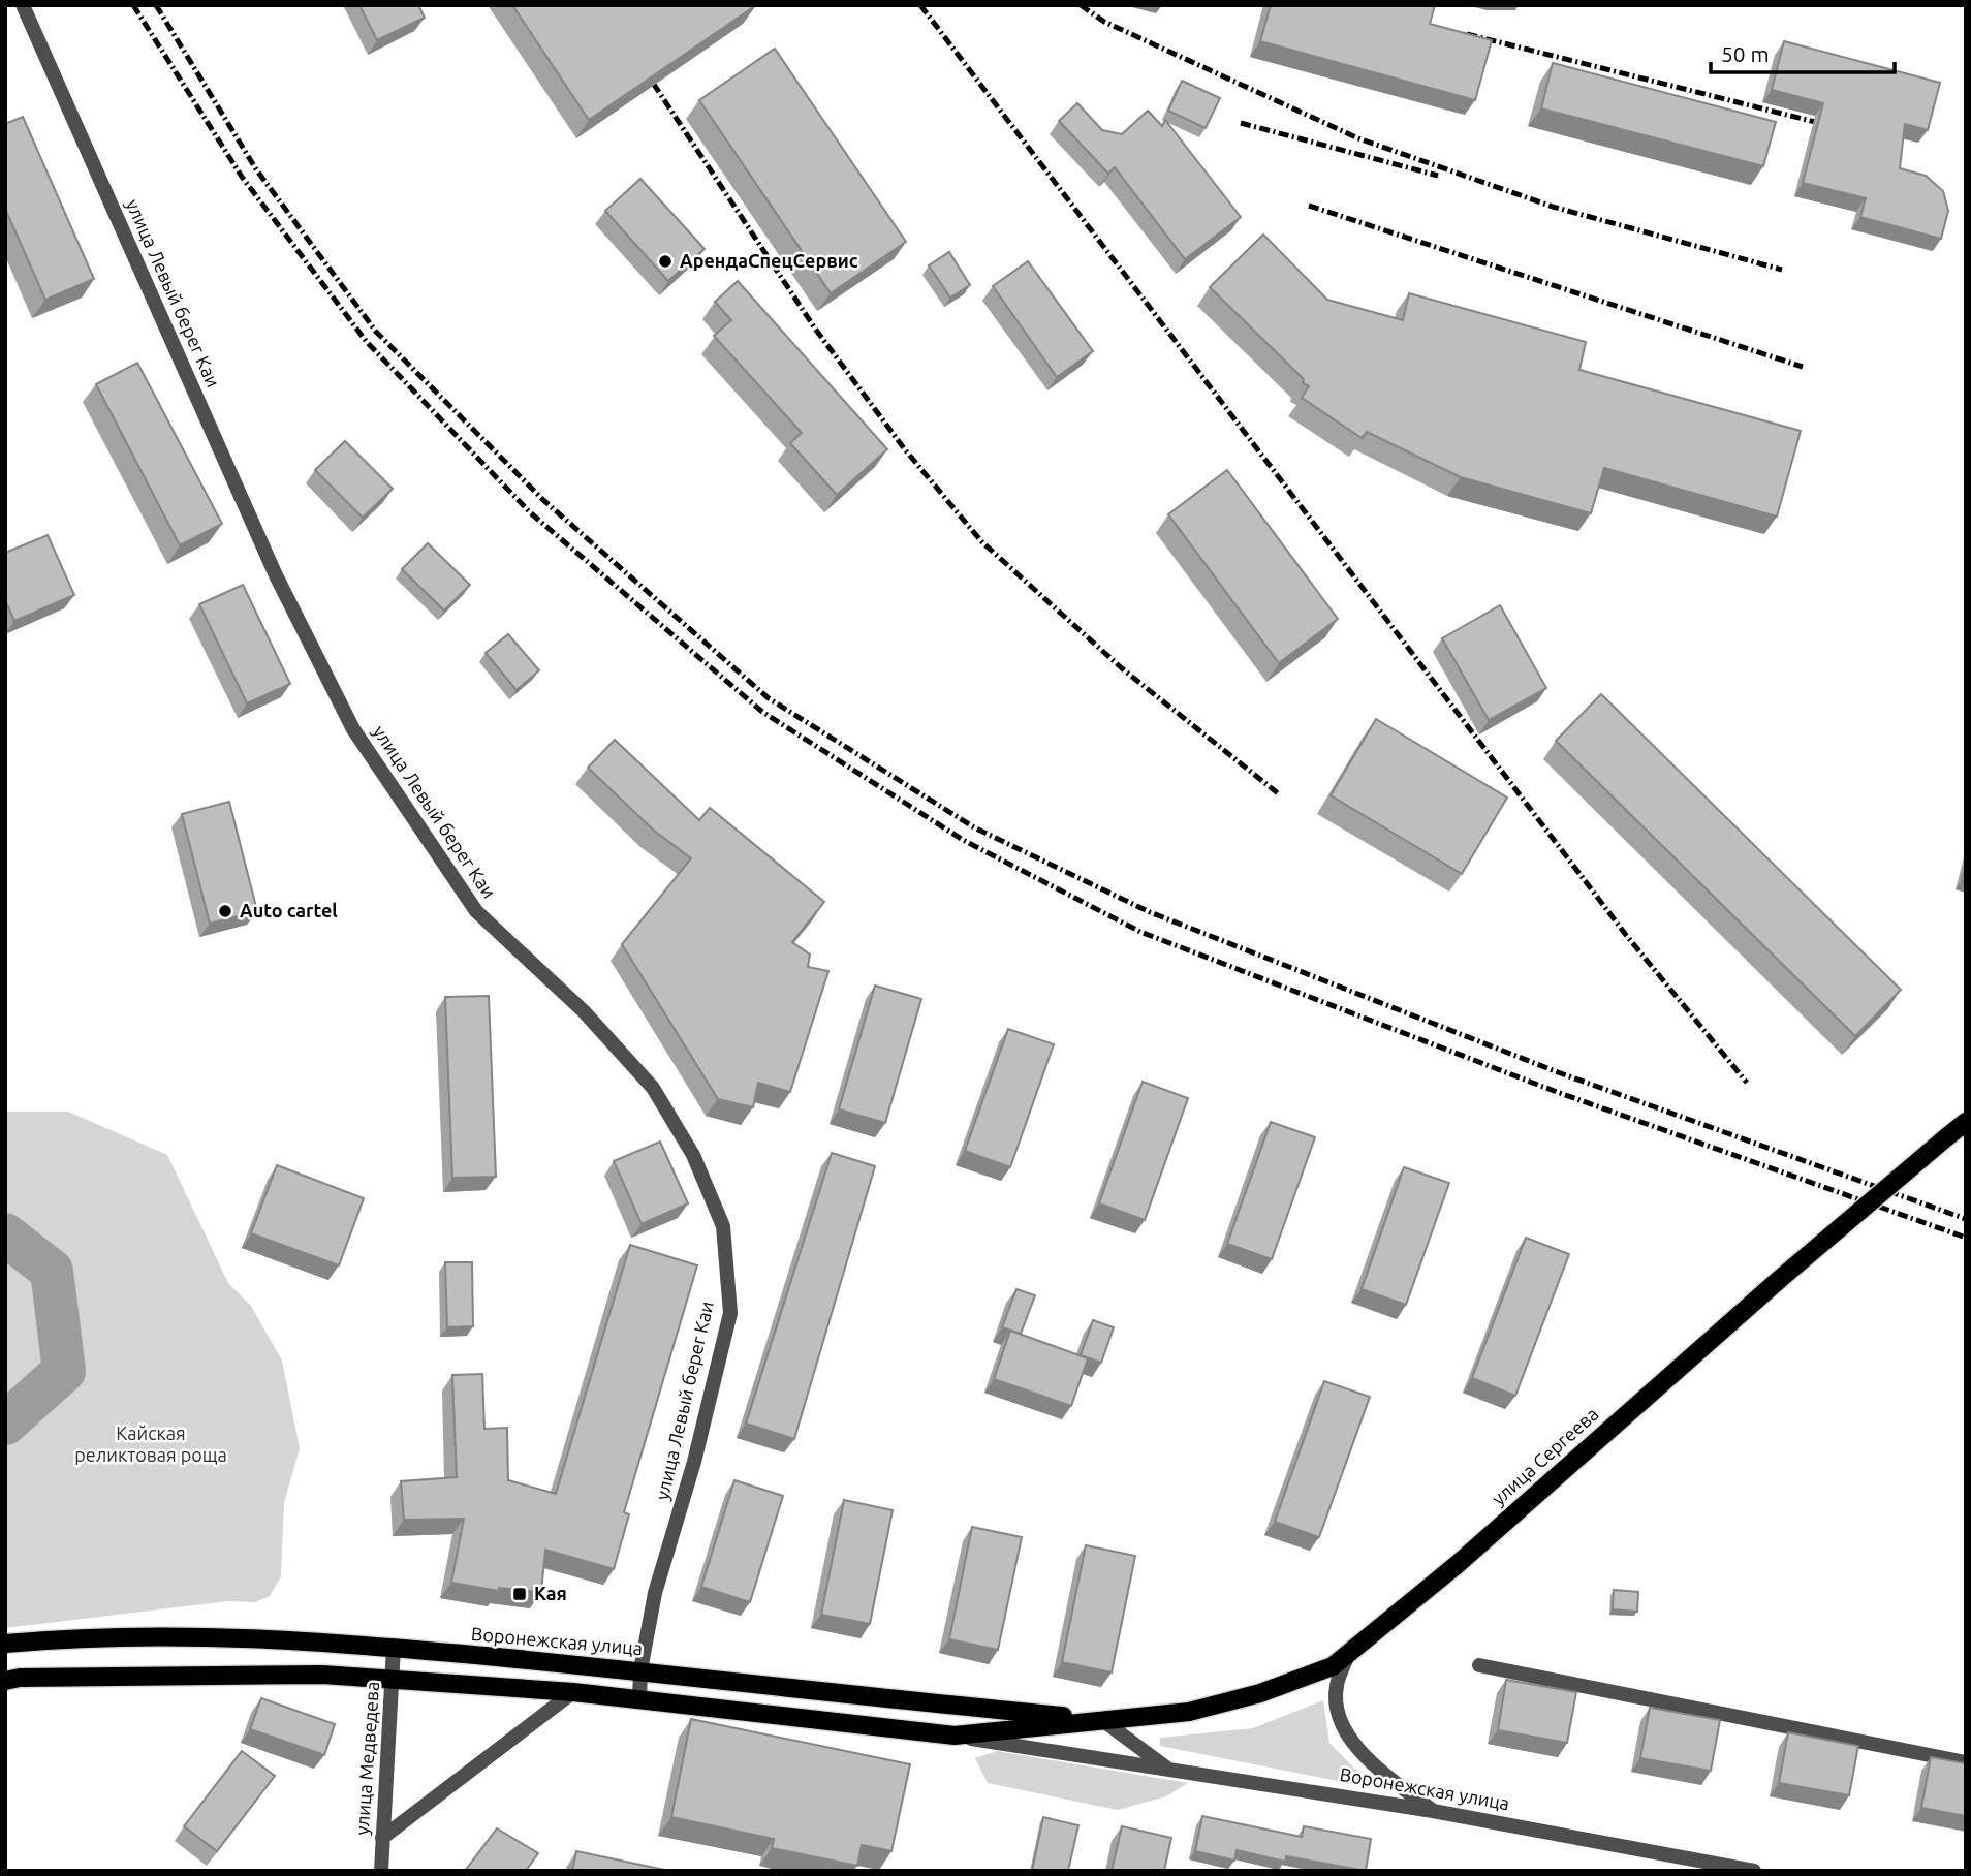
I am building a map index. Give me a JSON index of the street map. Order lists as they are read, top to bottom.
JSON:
{
  "streets": {
    "main road": ["улица Сергеева", "Воронежская улица"],
    "street": ["улица Левый берег Каи", "улица Медведева"]
  },
  "crossings": [
    ["улица Левый берег Каи", "Воронежская улица"],
    ["улица Сергеева", "Воронежская улица"],
    ["Воронежская улица", "улица Медведева"]
  ],
  "parks": ["Кайская реликтовая роща"],
  "places": {
    "other": ["АрендаСпецСервис", "Auto cartel"],
    "transit": ["Кая"]
  },
  "scale_bar": "50 m"
}
